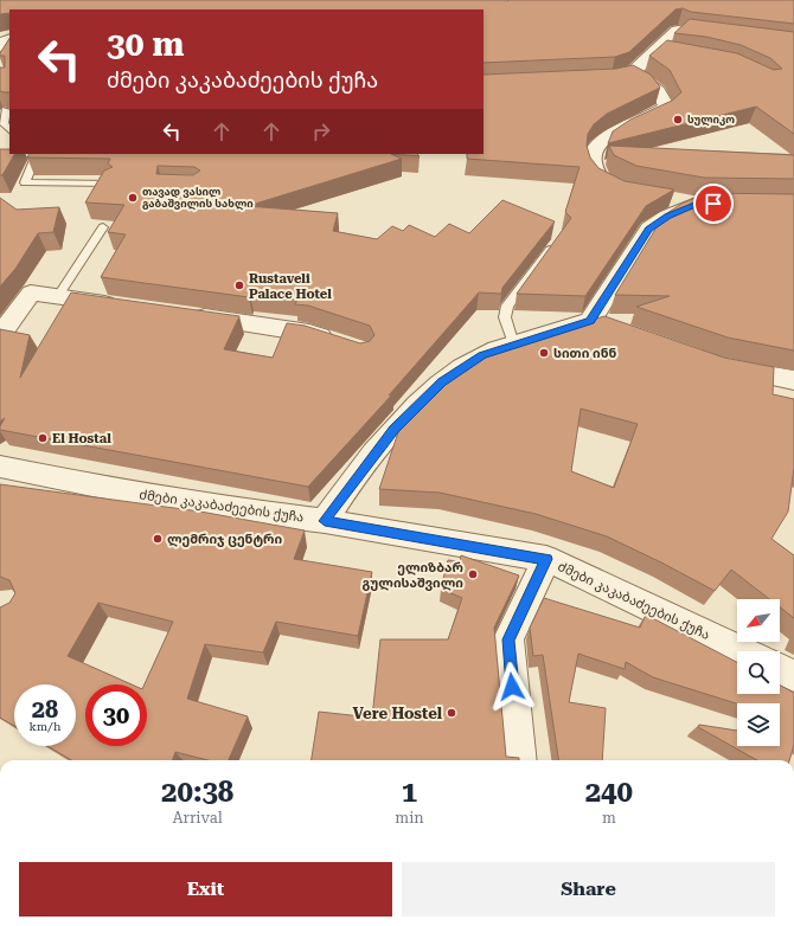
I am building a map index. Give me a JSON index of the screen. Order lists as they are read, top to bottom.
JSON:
{
  "streets": {
    "street": ["ძმები კაკაბაძეების ქუჩა"]
  },
  "places": [
    "სულიკო",
    "თავად ვასილ გაბაშვილის სახლი",
    "Rustaveli Palace Hotel",
    "სითი ინნ",
    "El Hostal",
    "ლემრიჯ ცენტრი",
    "ელიზბარ გულისაშვილი",
    "Vere Hostel"
  ],
  "north": "bottom left",
  "page": {
    "turn": ["30 m", "ძმები კაკაბაძეების ქუჩა"],
    "speed": "28 km/h",
    "limit": "30",
    "eta": [
      "20:38",
      "Arrival",
      "1",
      "min",
      "240",
      "m"
    ],
    "buttons": ["Exit", "Share"]
  }
}
